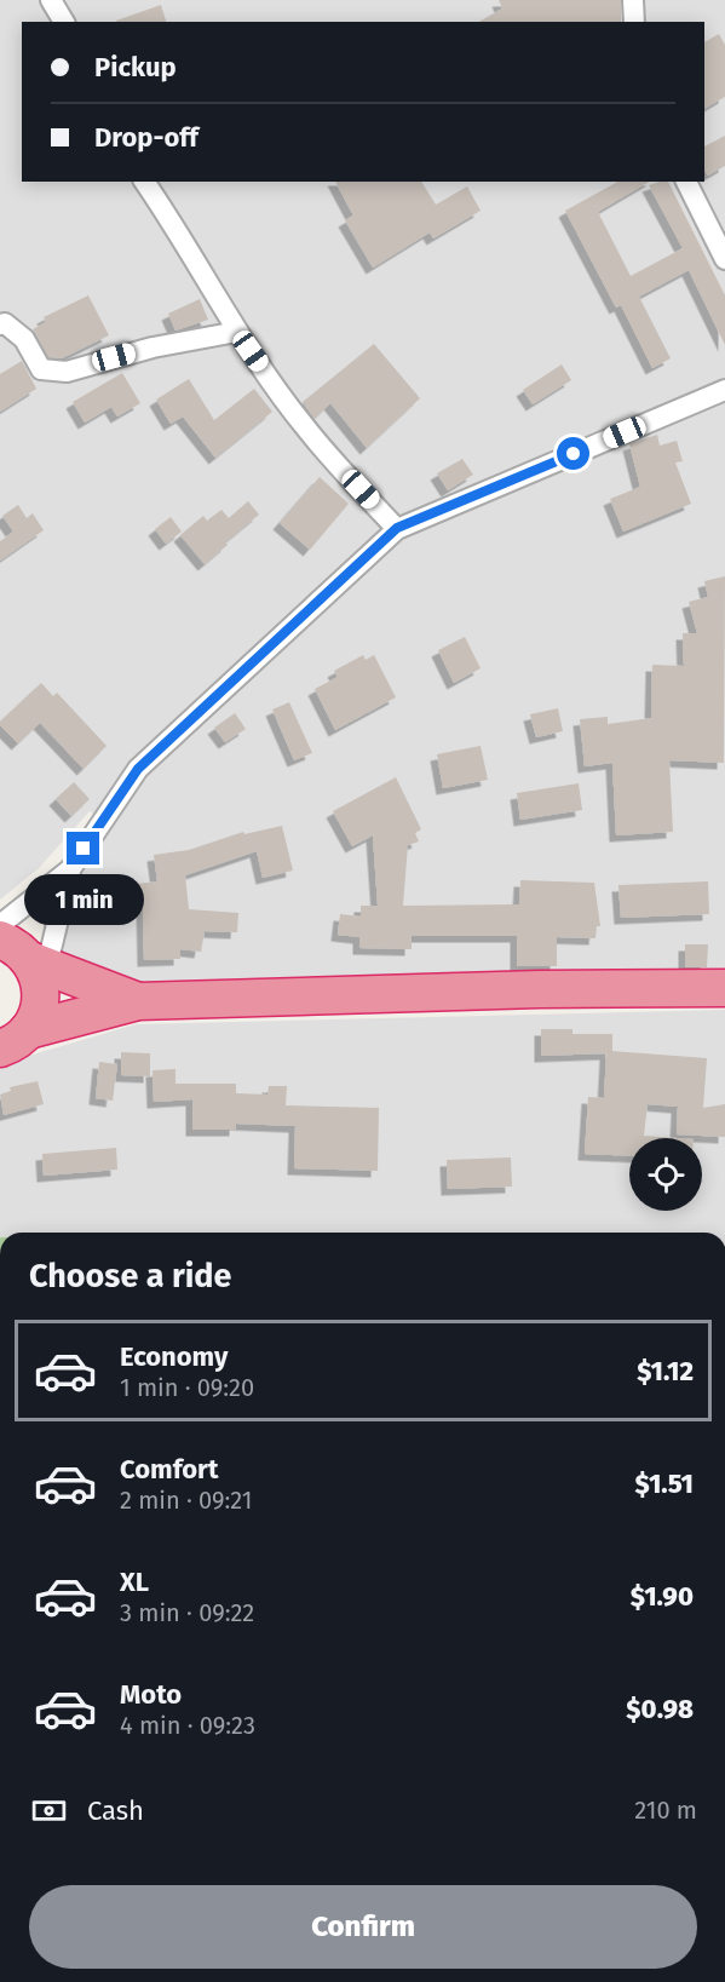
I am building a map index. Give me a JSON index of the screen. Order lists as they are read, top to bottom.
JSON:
{
  "page": {
    "banner": ["Pickup", "Drop-off"],
    "bubble": "1 min",
    "heading": "Choose a ride",
    "list": [
      {
        "name": "Economy",
        "note": "1 min · 09:20",
        "value": "$1.12"
      },
      {
        "name": "Comfort",
        "note": "2 min · 09:21",
        "value": "$1.51"
      },
      {
        "name": "XL",
        "note": "3 min · 09:22",
        "value": "$1.90"
      },
      {
        "name": "Moto",
        "note": "4 min · 09:23",
        "value": "$0.98"
      }
    ],
    "pay": ["Cash", "210 m"],
    "buttons": "Confirm"
  }
}
